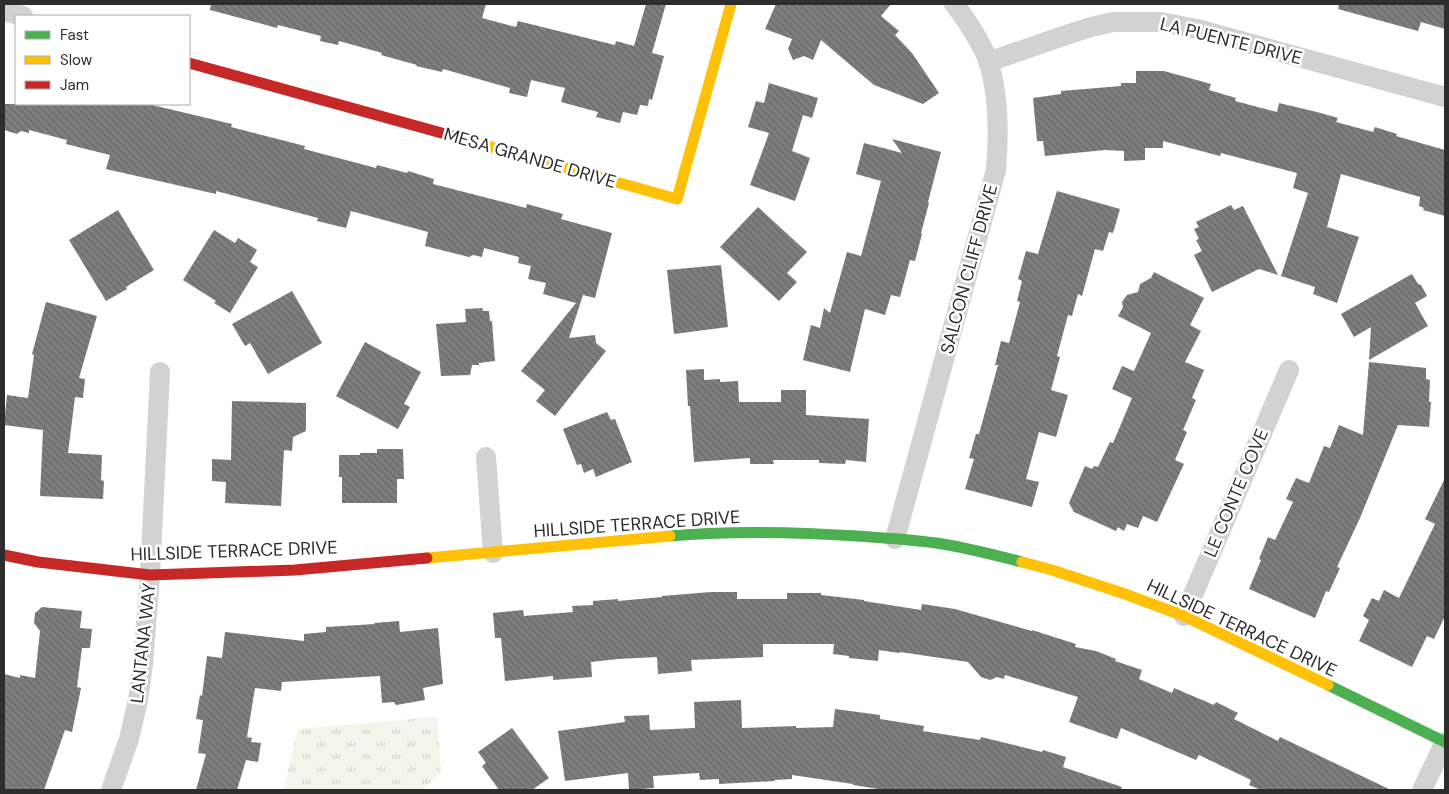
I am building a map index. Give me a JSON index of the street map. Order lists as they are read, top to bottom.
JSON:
{
  "streets": {
    "street": [
      "LA PUENTE DRIVE",
      "MESA GRANDE DRIVE",
      "SALCON CLIFF DRIVE",
      "LE CONTE COVE",
      "HILLSIDE TERRACE DRIVE",
      "LANTANA WAY"
    ]
  },
  "crossings": [
    ["LA PUENTE DRIVE", "SALCON CLIFF DRIVE"],
    ["SALCON CLIFF DRIVE", "HILLSIDE TERRACE DRIVE"],
    ["LE CONTE COVE", "HILLSIDE TERRACE DRIVE"],
    ["HILLSIDE TERRACE DRIVE", "LANTANA WAY"]
  ],
  "legend": ["Fast", "Slow", "Jam"]
}
